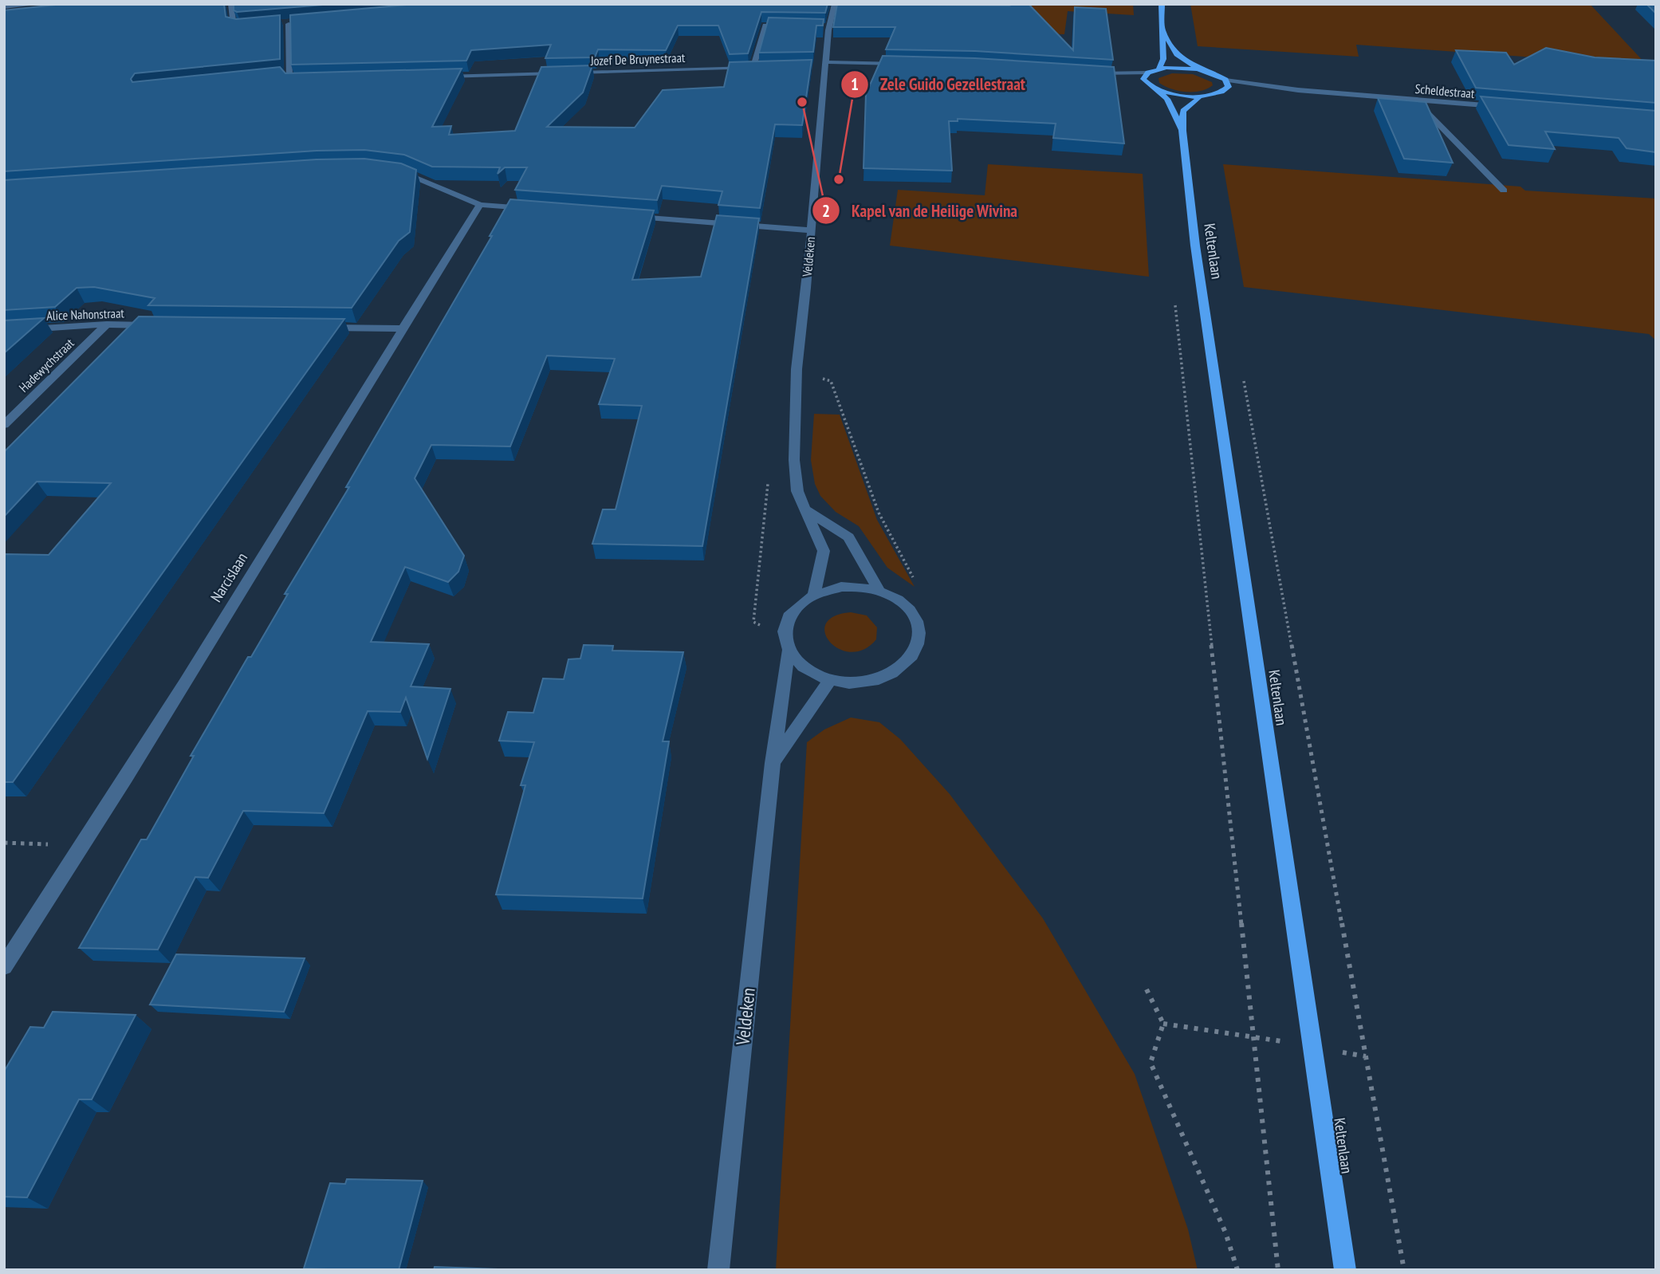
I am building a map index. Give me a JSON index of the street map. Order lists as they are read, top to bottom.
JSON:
{
  "streets": {
    "main road": ["Keltenlaan"],
    "street": [
      "Jozef De Bruynestraat",
      "Scheldestraat",
      "Veldeken",
      "Alice Nahonstraat",
      "Hadewychstraat",
      "Narcislaan"
    ]
  },
  "crossings": [
    ["Scheldestraat", "Keltenlaan"],
    ["Alice Nahonstraat", "Hadewychstraat"]
  ],
  "places": ["Kapel van de Heilige Wivina", "Zele Guido Gezellestraat"]
}
